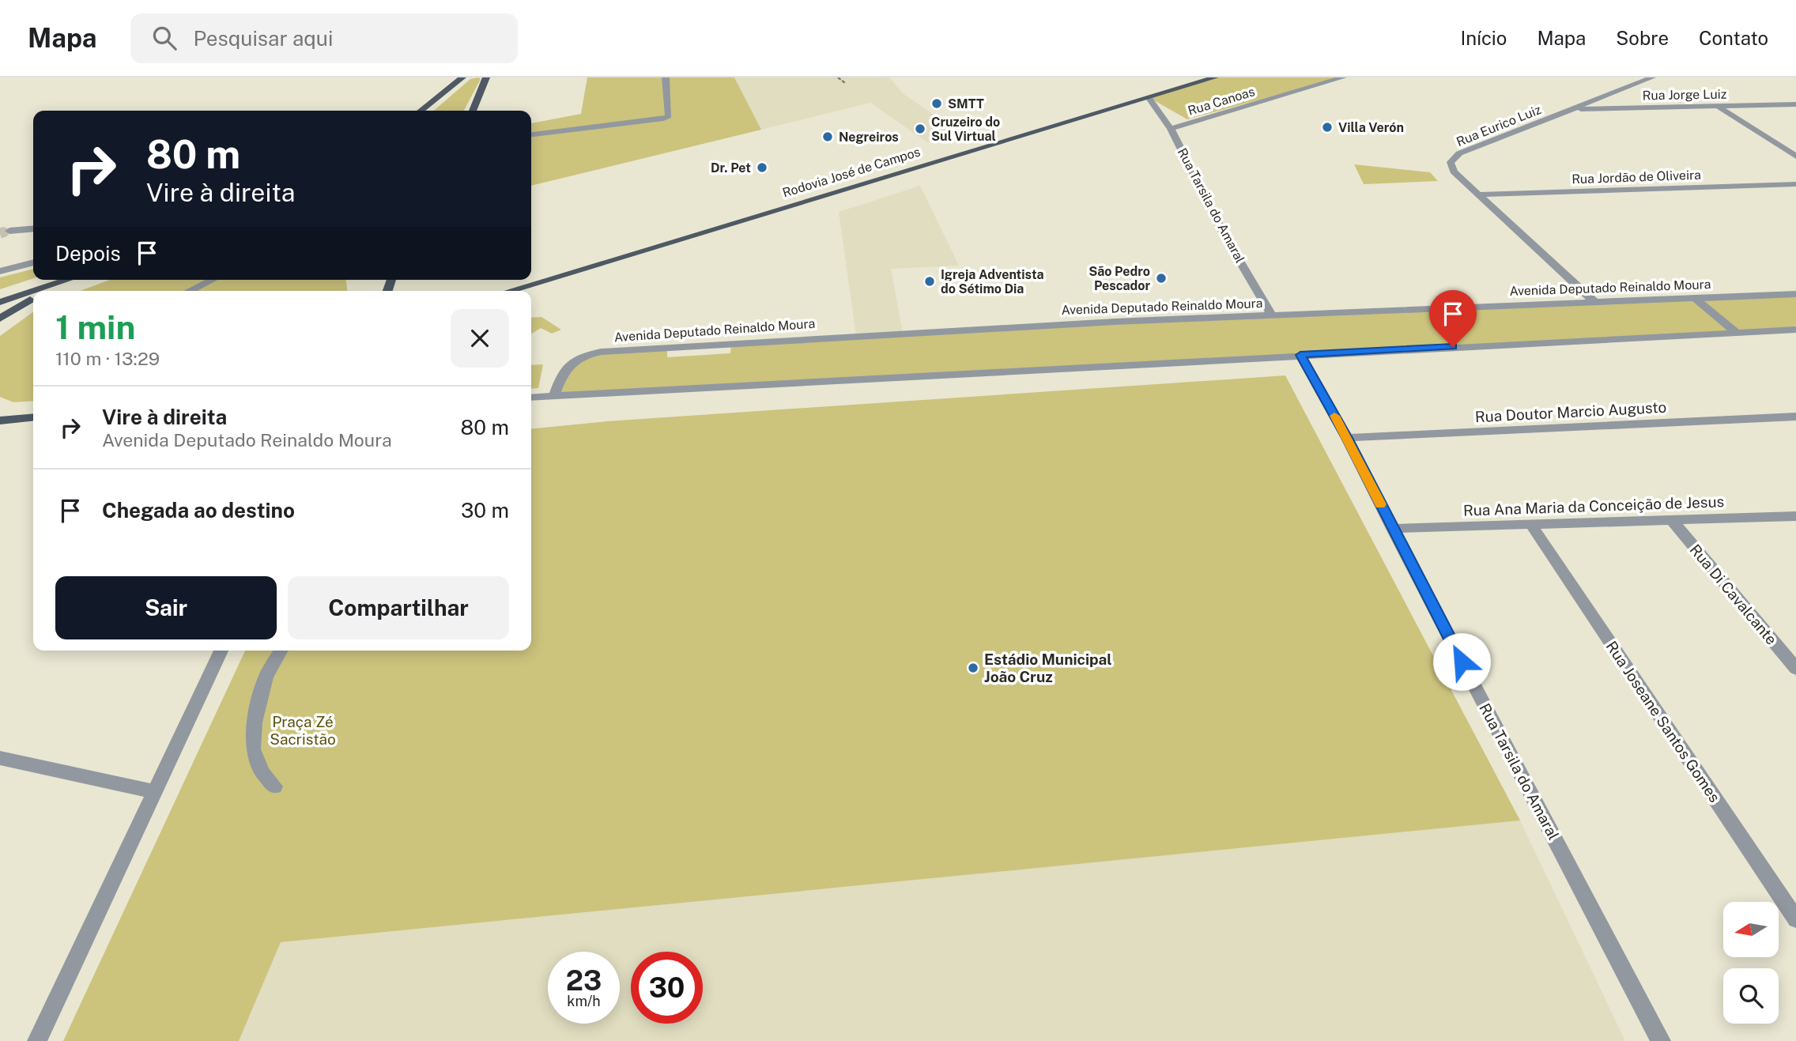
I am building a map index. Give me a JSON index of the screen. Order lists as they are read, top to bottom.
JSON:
{
  "streets": {
    "main road": ["Rodovia José de Campos"],
    "street": [
      "Rua Jorge Luiz",
      "Rua Canoas",
      "Rua Eurico Luiz",
      "Rua Jordão de Oliveira",
      "Rua Tarsila do Amaral",
      "Avenida Deputado Reinaldo Moura",
      "Rua Doutor Marcio Augusto",
      "Rua Ana Maria da Conceição de Jesus",
      "Rua Di Cavalcante",
      "Rua Joseane Santos Gomes"
    ]
  },
  "crossings": [
    ["Rua Jorge Luiz", "Rua Eurico Luiz"],
    ["Rua Canoas", "Rua Tarsila do Amaral"],
    ["Rua Eurico Luiz", "Rua Jordão de Oliveira"],
    ["Rua Eurico Luiz", "Avenida Deputado Reinaldo Moura"],
    ["Rodovia José de Campos", "Rua Tarsila do Amaral"],
    ["Rua Tarsila do Amaral", "Avenida Deputado Reinaldo Moura"],
    ["Rua Tarsila do Amaral", "Rua Doutor Marcio Augusto"],
    ["Rua Tarsila do Amaral", "Rua Ana Maria da Conceição de Jesus"],
    ["Rua Ana Maria da Conceição de Jesus", "Rua Di Cavalcante"],
    ["Rua Ana Maria da Conceição de Jesus", "Rua Joseane Santos Gomes"]
  ],
  "parks": ["Praça Zé Sacristão"],
  "places": [
    "SMTT",
    "Villa Verón",
    "Cruzeiro do Sul Virtual",
    "Negreiros",
    "Dr. Pet",
    "São Pedro Pescador",
    "Igreja Adventista do Sétimo Dia",
    "Estádio Municipal João Cruz"
  ],
  "north": "left",
  "page": {
    "header": "Mapa",
    "search": "Pesquisar aqui",
    "nav": [
      "Início",
      "Mapa",
      "Sobre",
      "Contato"
    ],
    "turn": ["80 m", "Vire à direita"],
    "then": "Depois",
    "heading": ["1 min", "110 m · 13:29"],
    "list": [
      {
        "name": "Vire à direita",
        "note": "Avenida Deputado Reinaldo Moura",
        "value": "80 m"
      },
      {
        "name": "Chegada ao destino",
        "value": "30 m"
      }
    ],
    "buttons": ["Sair", "Compartilhar"],
    "speed": "23 km/h",
    "limit": "30"
  }
}
